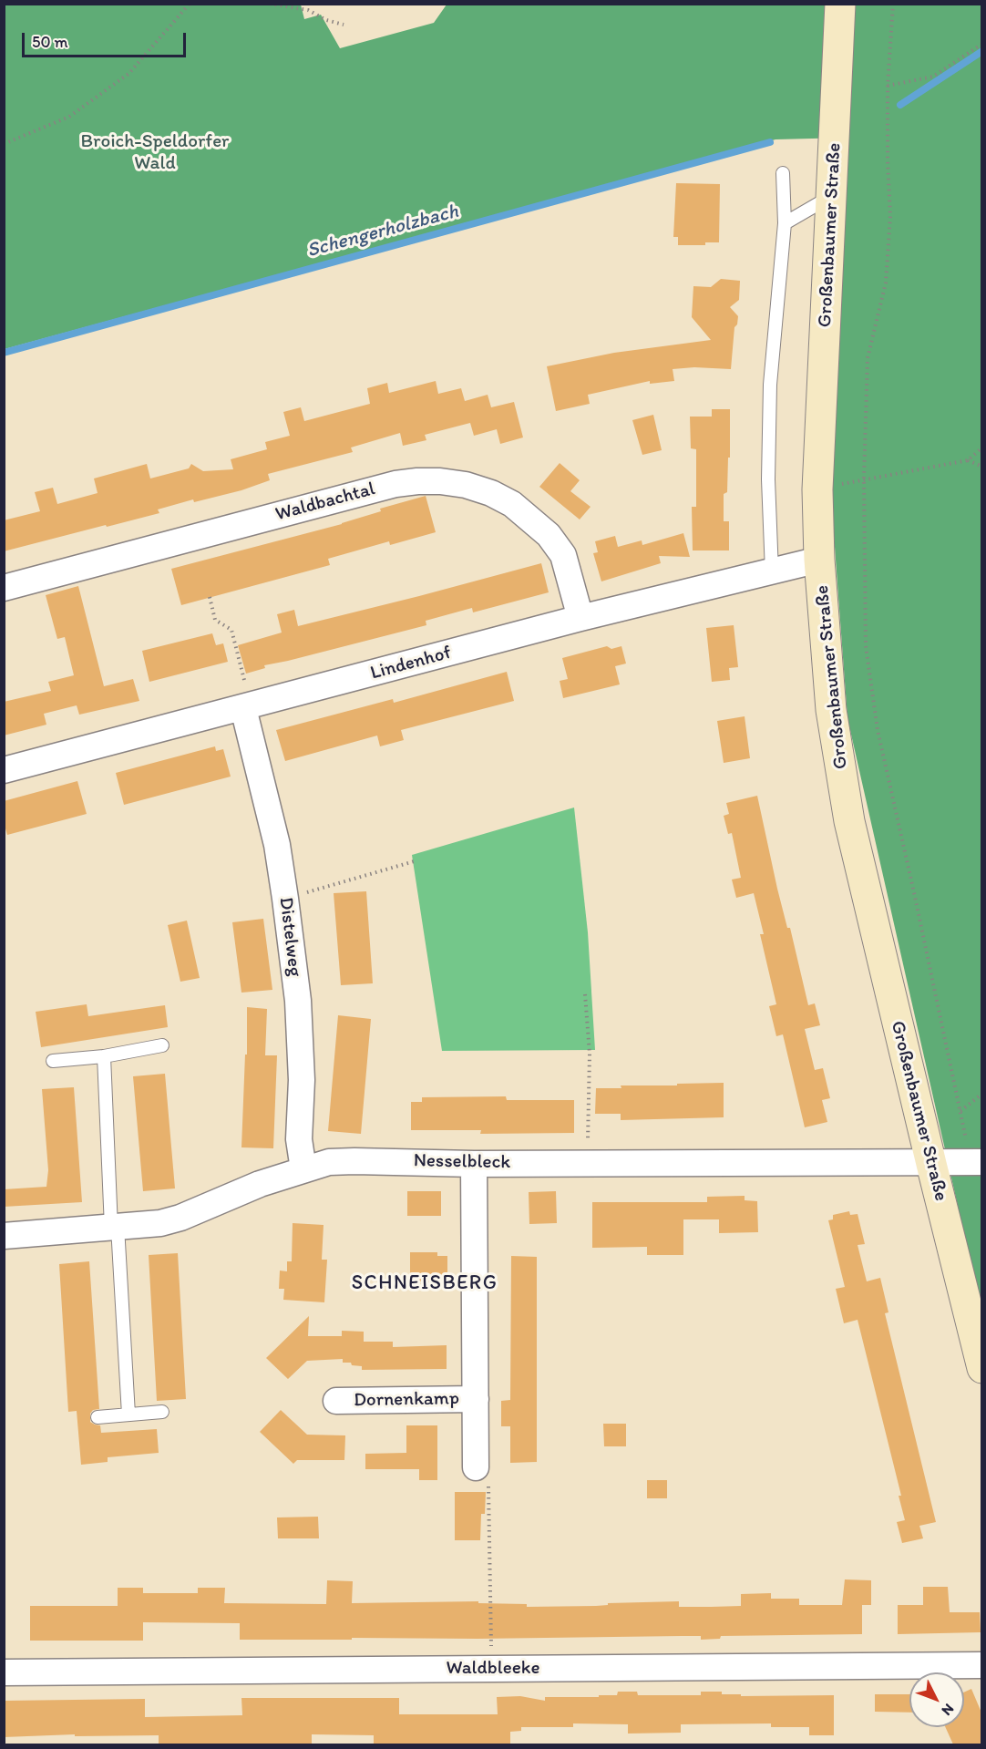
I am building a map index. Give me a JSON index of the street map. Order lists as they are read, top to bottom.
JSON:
{
  "streets": {
    "street": [
      "Großenbaumer Straße",
      "Waldbachtal",
      "Lindenhof",
      "Distelweg",
      "Nesselbleck",
      "Dornenkamp",
      "Waldbleeke"
    ]
  },
  "crossings": [
    ["Großenbaumer Straße", "Lindenhof"],
    ["Großenbaumer Straße", "Nesselbleck"],
    ["Waldbachtal", "Lindenhof"],
    ["Lindenhof", "Distelweg"],
    ["Distelweg", "Nesselbleck"],
    ["Nesselbleck", "Dornenkamp"]
  ],
  "districts": ["SCHNEISBERG"],
  "water": ["Schengerholzbach"],
  "parks": ["Broich-Speldorfer Wald"],
  "scale_bar": "50 m",
  "north": "bottom right"
}
